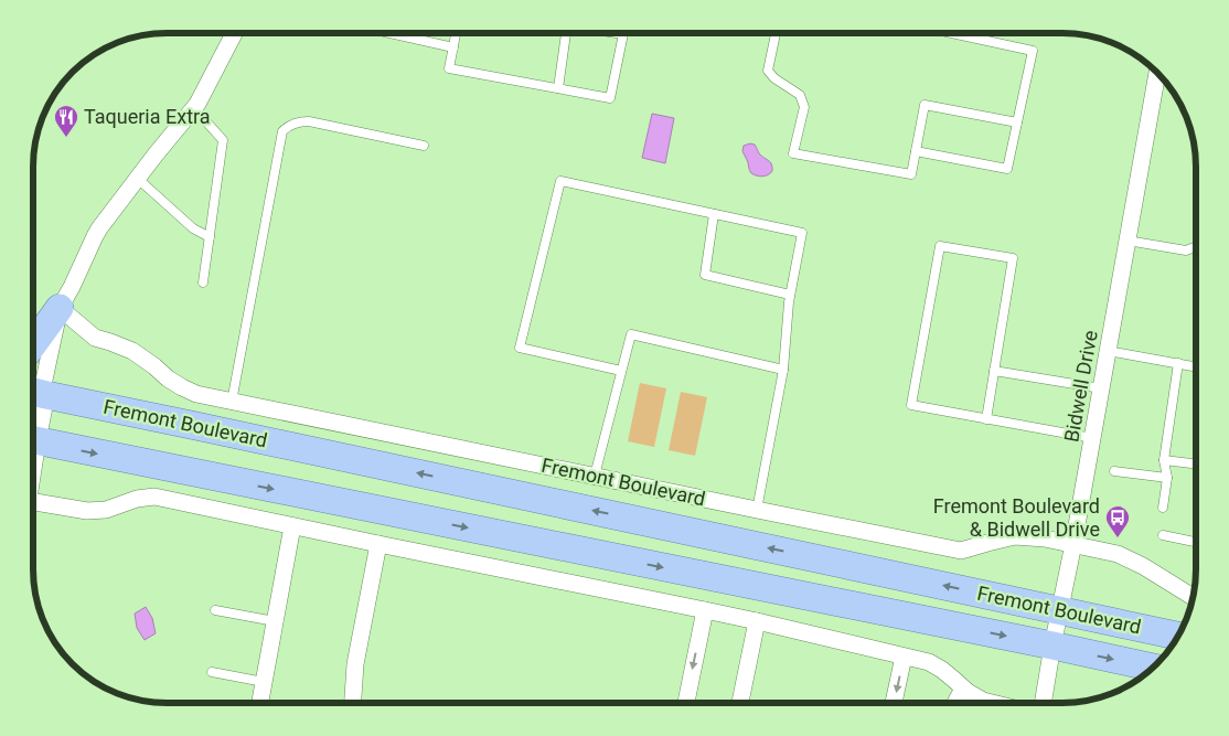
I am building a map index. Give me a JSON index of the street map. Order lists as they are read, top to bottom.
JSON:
{
  "streets": {
    "main road": ["Fremont Boulevard"],
    "street": ["Bidwell Drive"]
  },
  "crossings": [
    ["Bidwell Drive", "Fremont Boulevard"]
  ],
  "places": {
    "restaurant": ["Taqueria Extra"],
    "bus stop": ["Fremont Boulevard & Bidwell Drive"]
  }
}
